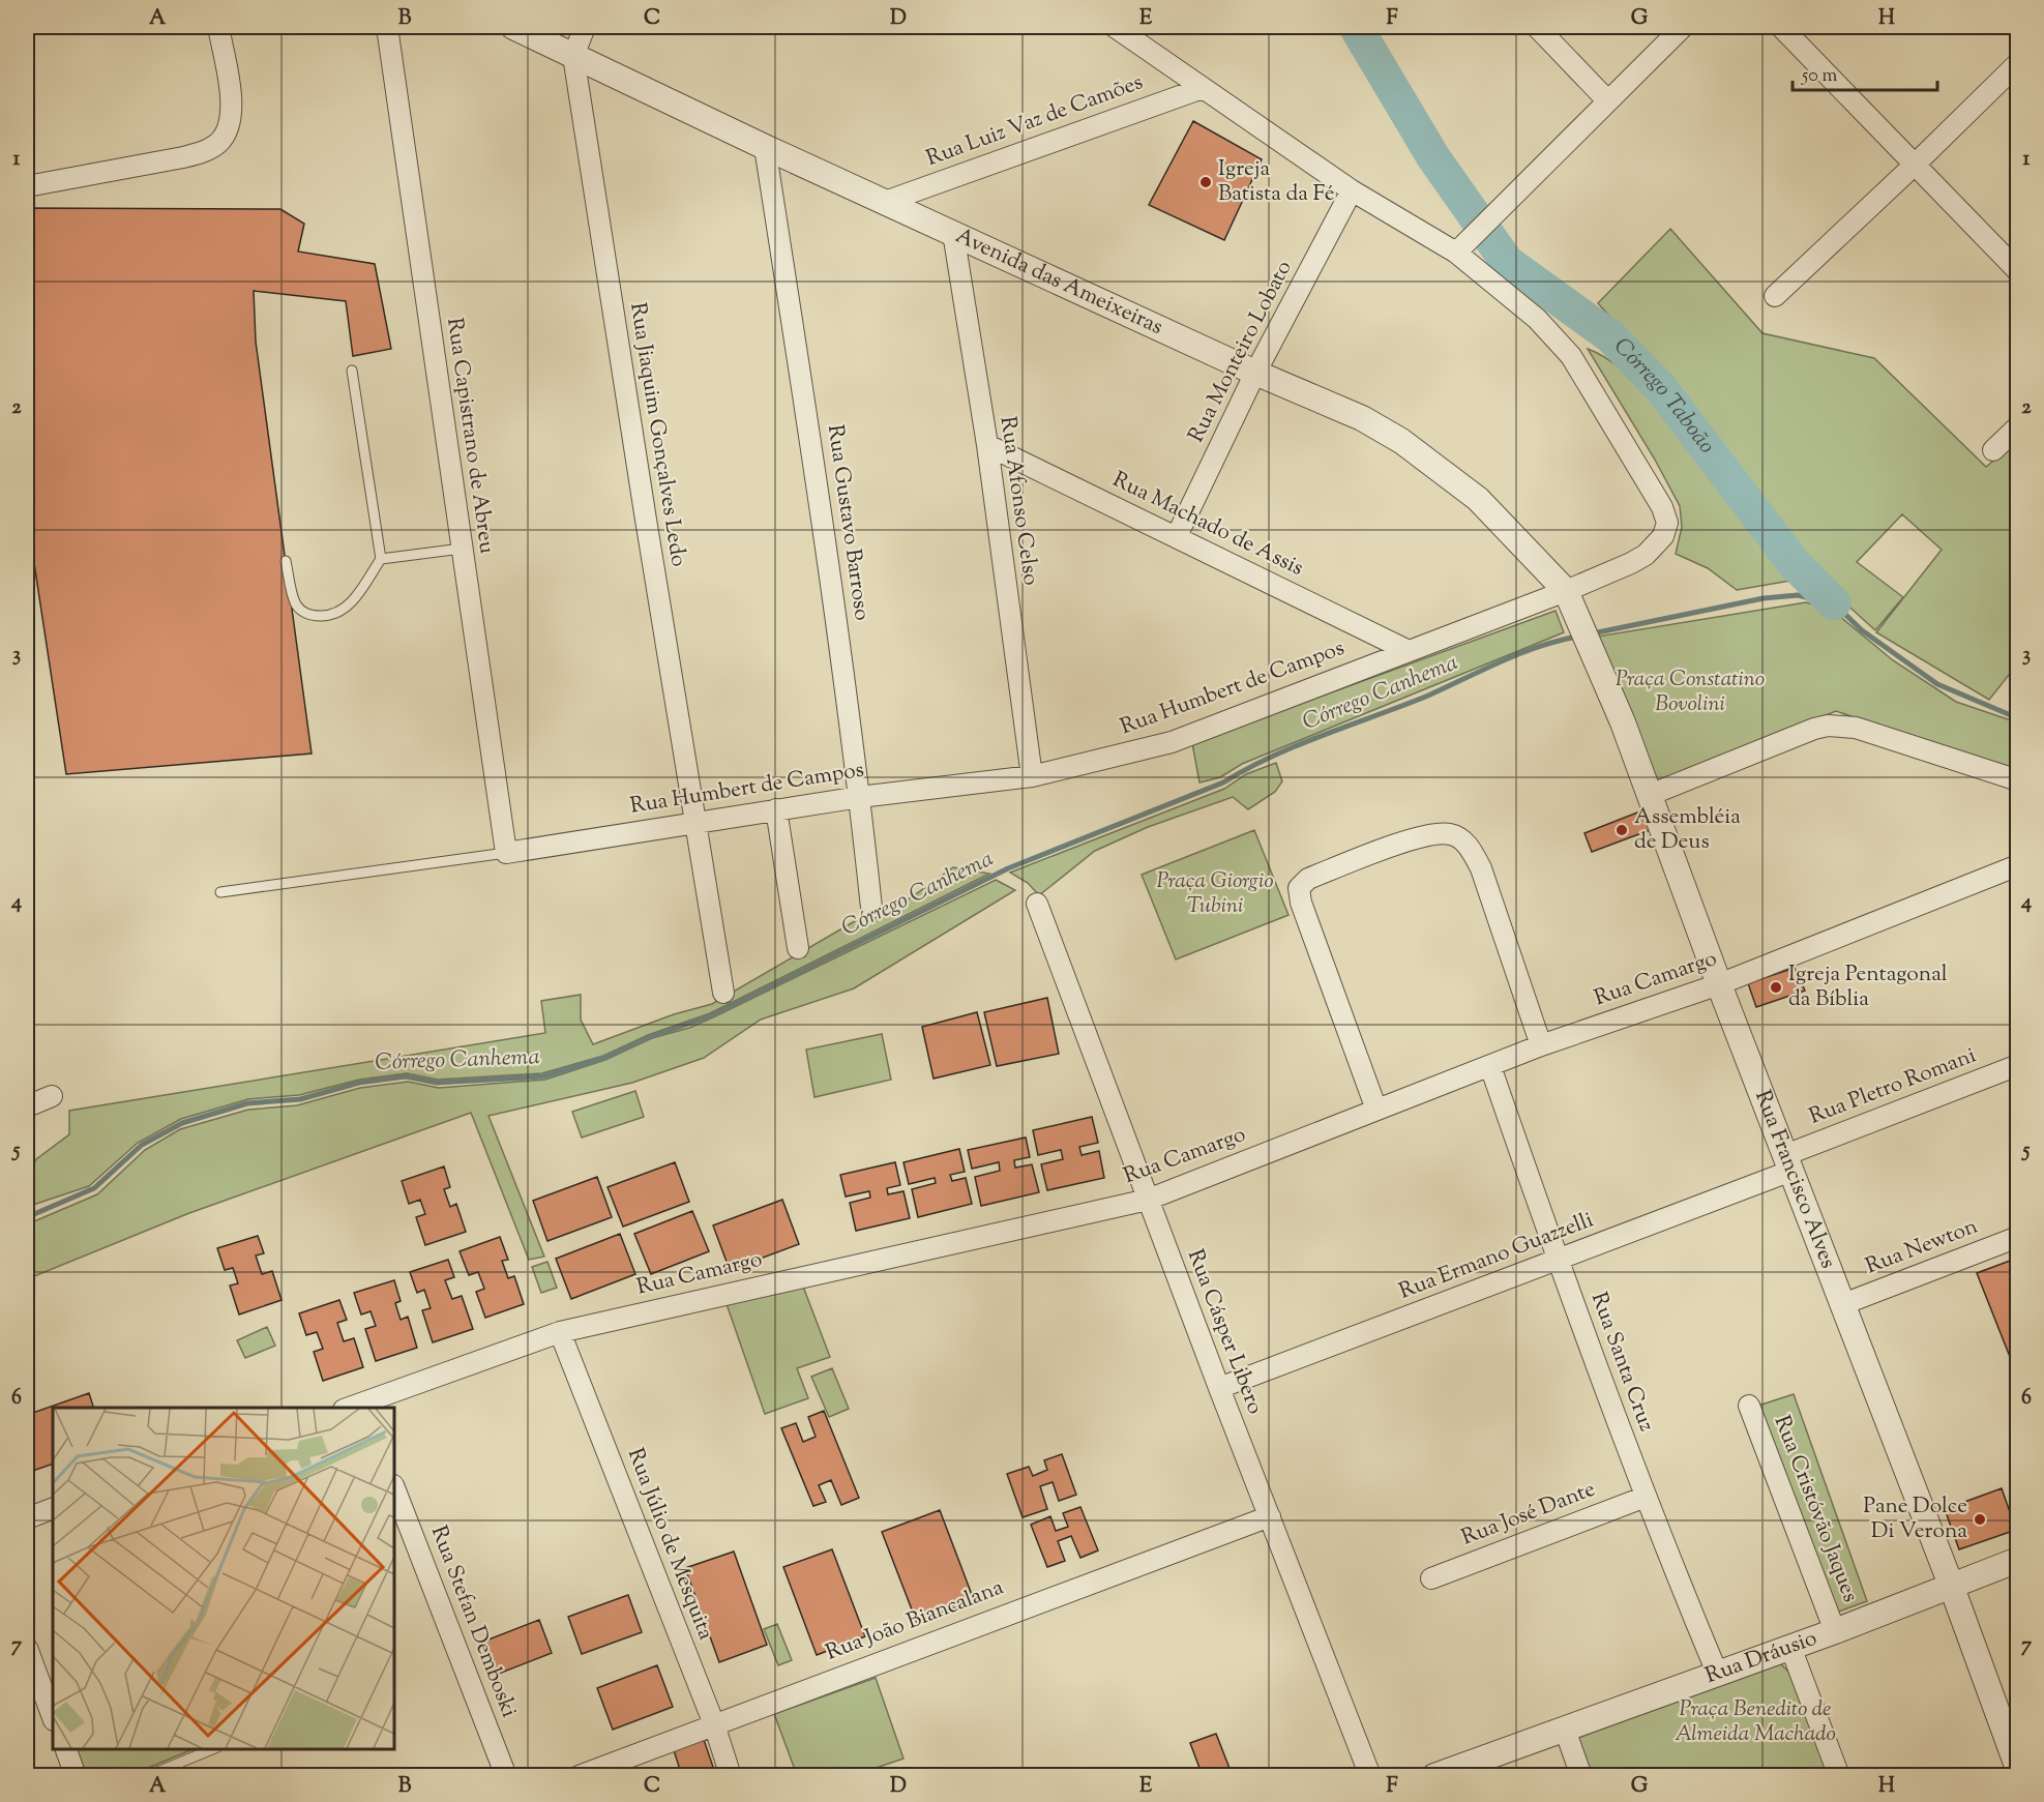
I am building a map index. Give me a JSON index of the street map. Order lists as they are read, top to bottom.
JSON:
{
  "streets": {
    "street": [
      "Rua Luiz Vaz de Camões",
      "Avenida das Ameixeiras",
      "Rua Monteiro Lobato",
      "Rua Jiaquim Gonçalves Ledo",
      "Rua Capistrano de Abreu",
      "Rua Afonso Celso",
      "Rua Gustavo Barroso",
      "Rua Machado de Assis",
      "Rua Humbert de Campos",
      "Rua Camargo",
      "Rua Pletro Romani",
      "Rua Francisco Alves",
      "Rua Newton",
      "Rua Ermano Guazzelli",
      "Rua Cásper Libero",
      "Rua Santa Cruz",
      "Rua Cristóvão Jaques",
      "Rua José Dante",
      "Rua Júlio de Mesquita",
      "Rua João Biancalana",
      "Rua Stefan Demboski",
      "Rua Dráusio"
    ]
  },
  "crossings": [
    ["Rua Luiz Vaz de Camões", "Avenida das Ameixeiras"],
    ["Avenida das Ameixeiras", "Rua Monteiro Lobato"],
    ["Avenida das Ameixeiras", "Rua Jiaquim Gonçalves Ledo"],
    ["Avenida das Ameixeiras", "Rua Afonso Celso"],
    ["Avenida das Ameixeiras", "Rua Gustavo Barroso"],
    ["Avenida das Ameixeiras", "Rua Humbert de Campos"],
    ["Avenida das Ameixeiras", "Rua Francisco Alves"],
    ["Rua Monteiro Lobato", "Rua Machado de Assis"],
    ["Rua Jiaquim Gonçalves Ledo", "Rua Humbert de Campos"],
    ["Rua Capistrano de Abreu", "Rua Humbert de Campos"],
    ["Rua Afonso Celso", "Rua Machado de Assis"],
    ["Rua Afonso Celso", "Rua Humbert de Campos"],
    ["Rua Gustavo Barroso", "Rua Humbert de Campos"],
    ["Rua Machado de Assis", "Rua Humbert de Campos"],
    ["Rua Humbert de Campos", "Rua Francisco Alves"],
    ["Rua Camargo", "Rua Francisco Alves"],
    ["Rua Camargo", "Rua Cásper Libero"],
    ["Rua Camargo", "Rua Santa Cruz"],
    ["Rua Camargo", "Rua Júlio de Mesquita"],
    ["Rua Pletro Romani", "Rua Francisco Alves"],
    ["Rua Pletro Romani", "Rua Ermano Guazzelli"],
    ["Rua Francisco Alves", "Rua Newton"],
    ["Rua Francisco Alves", "Rua Ermano Guazzelli"],
    ["Rua Francisco Alves", "Rua Dráusio"],
    ["Rua Ermano Guazzelli", "Rua Cásper Libero"],
    ["Rua Ermano Guazzelli", "Rua Santa Cruz"],
    ["Rua Cásper Libero", "Rua João Biancalana"],
    ["Rua Santa Cruz", "Rua José Dante"],
    ["Rua Santa Cruz", "Rua Dráusio"],
    ["Rua Cristóvão Jaques", "Rua Dráusio"],
    ["Rua Júlio de Mesquita", "Rua João Biancalana"]
  ],
  "water": ["Córrego Taboão", "Córrego Canhema"],
  "parks": ["Praça Constatino Bovolini", "Praça Giorgio Tubini", "Praça Benedito de Almeida Machado"],
  "places": [
    "Igreja Batista da Fé",
    "Assembléia de Deus",
    "Igreja Pentagonal da Bíblia",
    "Pane Dolce Di Verona"
  ],
  "scale_bar": "50 m",
  "grid": {
    "columns": [
      "A",
      "B",
      "C",
      "D",
      "E",
      "F",
      "G",
      "H"
    ],
    "rows": [
      "1",
      "2",
      "3",
      "4",
      "5",
      "6",
      "7"
    ]
  }
}
